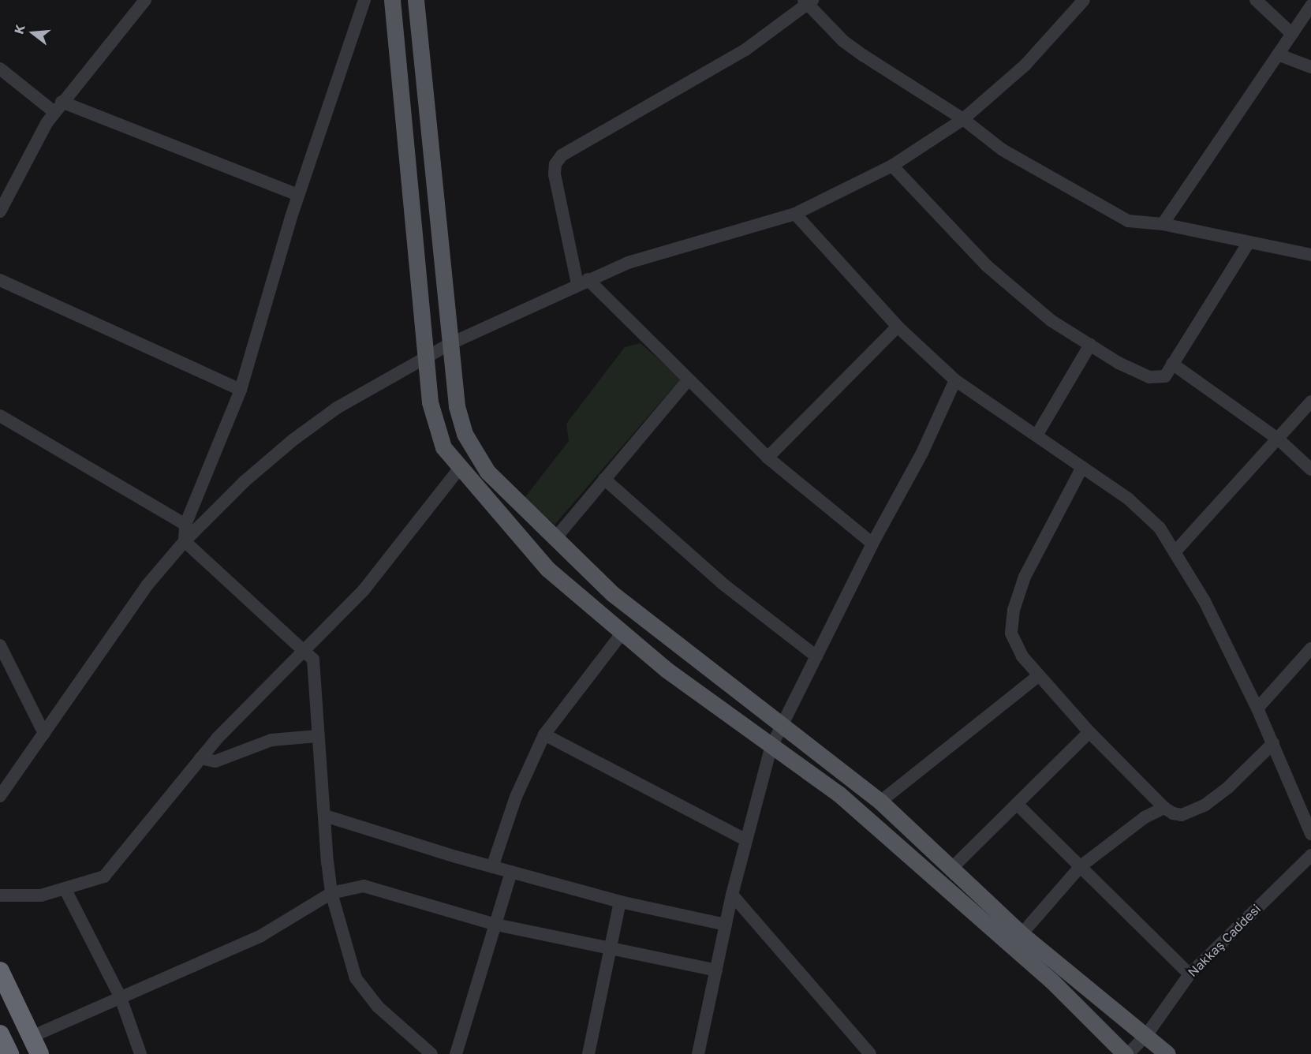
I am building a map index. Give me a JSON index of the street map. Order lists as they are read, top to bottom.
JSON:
{
  "streets": {
    "street": ["Nakkaş Caddesi"]
  },
  "north": "left"
}
